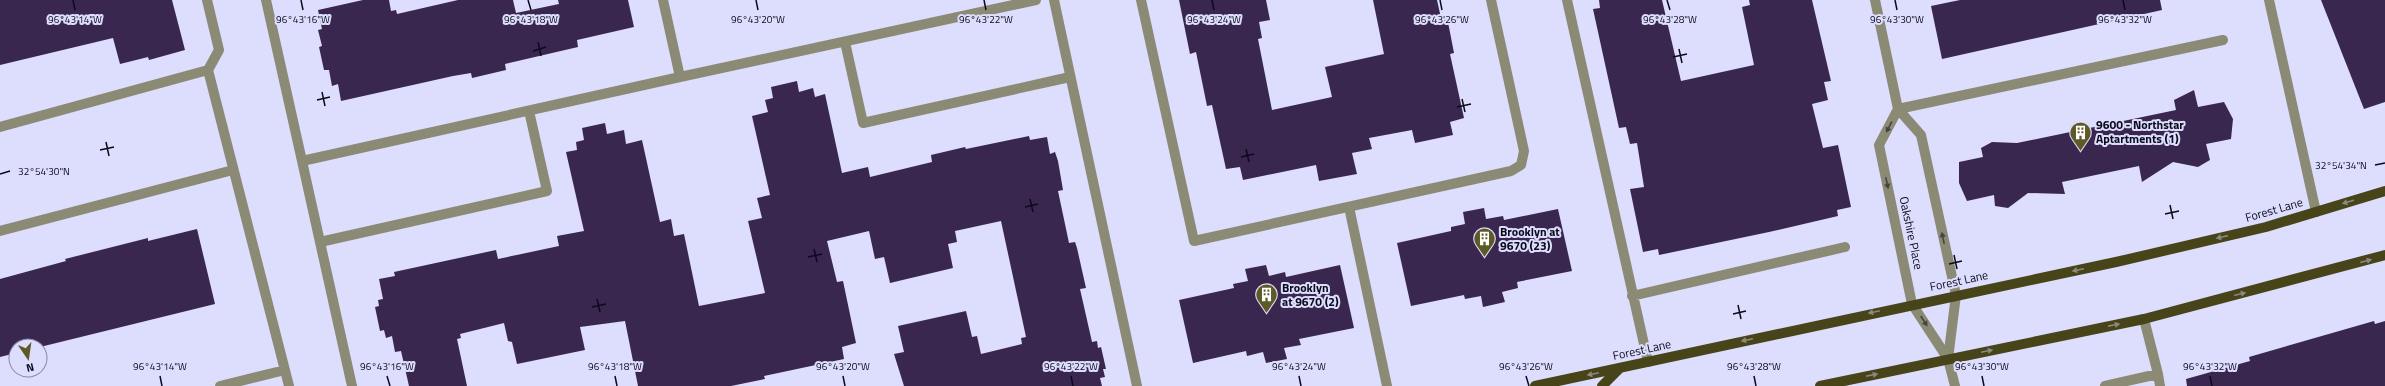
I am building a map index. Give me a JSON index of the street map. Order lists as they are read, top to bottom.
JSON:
{
  "streets": {
    "main road": ["Forest Lane"],
    "street": ["Oakshire Place"]
  },
  "crossings": [
    ["Forest Lane", "Oakshire Place"]
  ],
  "places": {
    "building": ["9600 - Northstar Aptartments (1)", "Brooklyn at 9670 (23)", "Brooklyn at 9670 (2)"]
  },
  "north": "bottom",
  "coordinates": [
    "96°43'14\"W",
    "96°43'16\"W",
    "96°43'18\"W",
    "96°43'20\"W",
    "96°43'22\"W",
    "96°43'24\"W",
    "96°43'26\"W",
    "96°43'28\"W",
    "96°43'30\"W",
    "96°43'32\"W",
    "32°54'34\"N",
    "32°54'30\"N"
  ]
}
